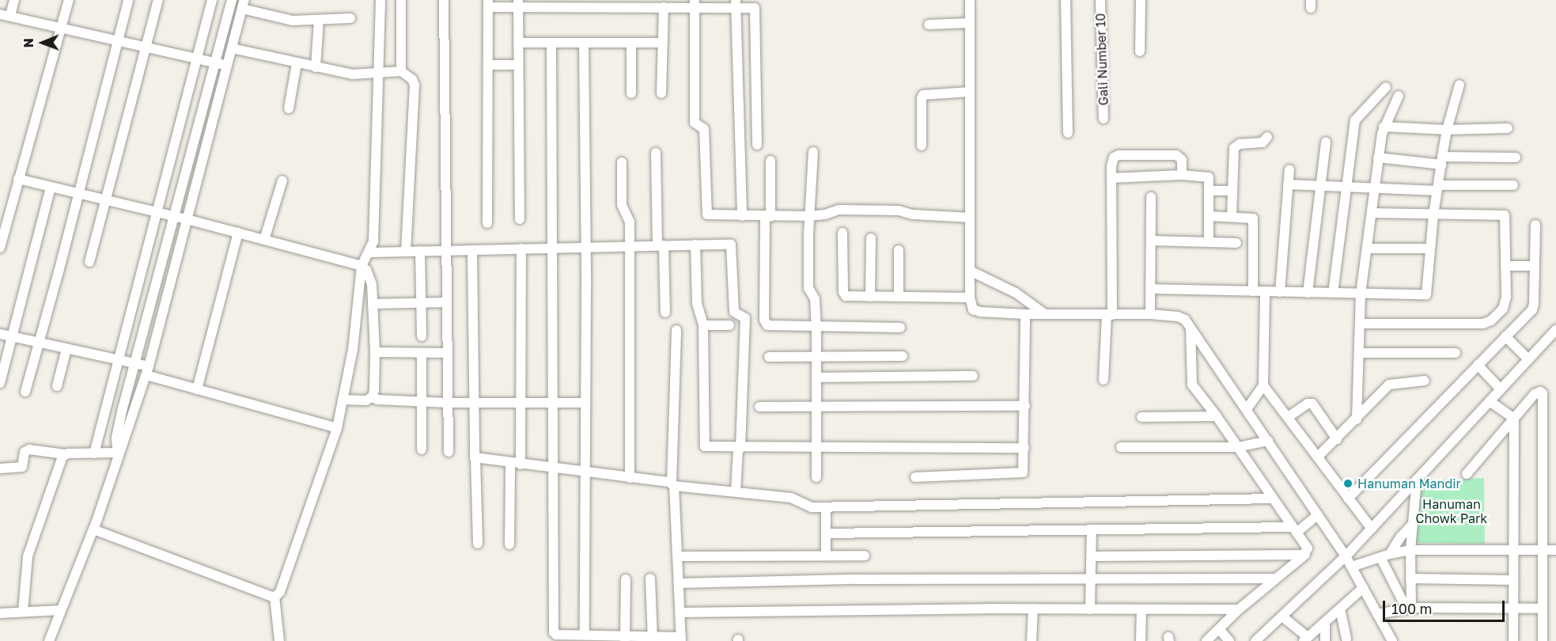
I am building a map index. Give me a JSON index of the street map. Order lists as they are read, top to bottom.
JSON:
{
  "streets": {
    "street": ["Gali Number 10"]
  },
  "parks": ["Hanuman Chowk Park"],
  "places": ["Hanuman Mandir"],
  "scale_bar": "100 m",
  "north": "left"
}
